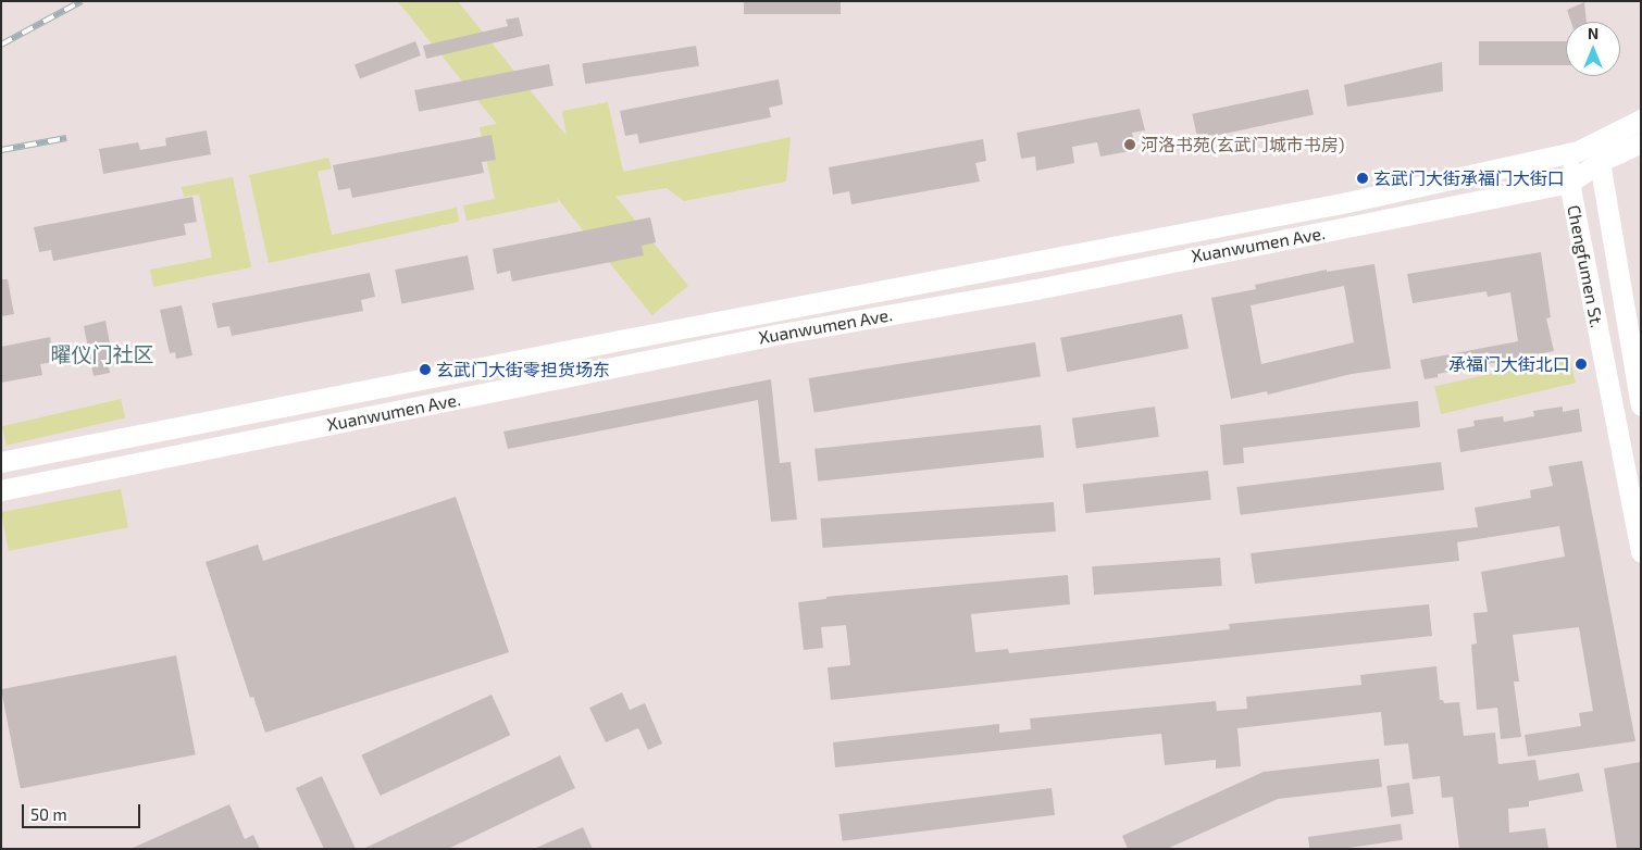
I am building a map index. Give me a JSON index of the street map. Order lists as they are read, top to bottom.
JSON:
{
  "streets": {
    "main road": ["Xuanwumen Ave.", "Chengfumen St."]
  },
  "crossings": [
    ["Xuanwumen Ave.", "Chengfumen St."]
  ],
  "districts": ["曜仪门社区"],
  "places": [
    "河洛书苑(玄武门城市书房)",
    "玄武门大街承福门大街口",
    "承福门大街北口",
    "玄武门大街零担货场东"
  ],
  "scale_bar": "50 m",
  "north": "top"
}
